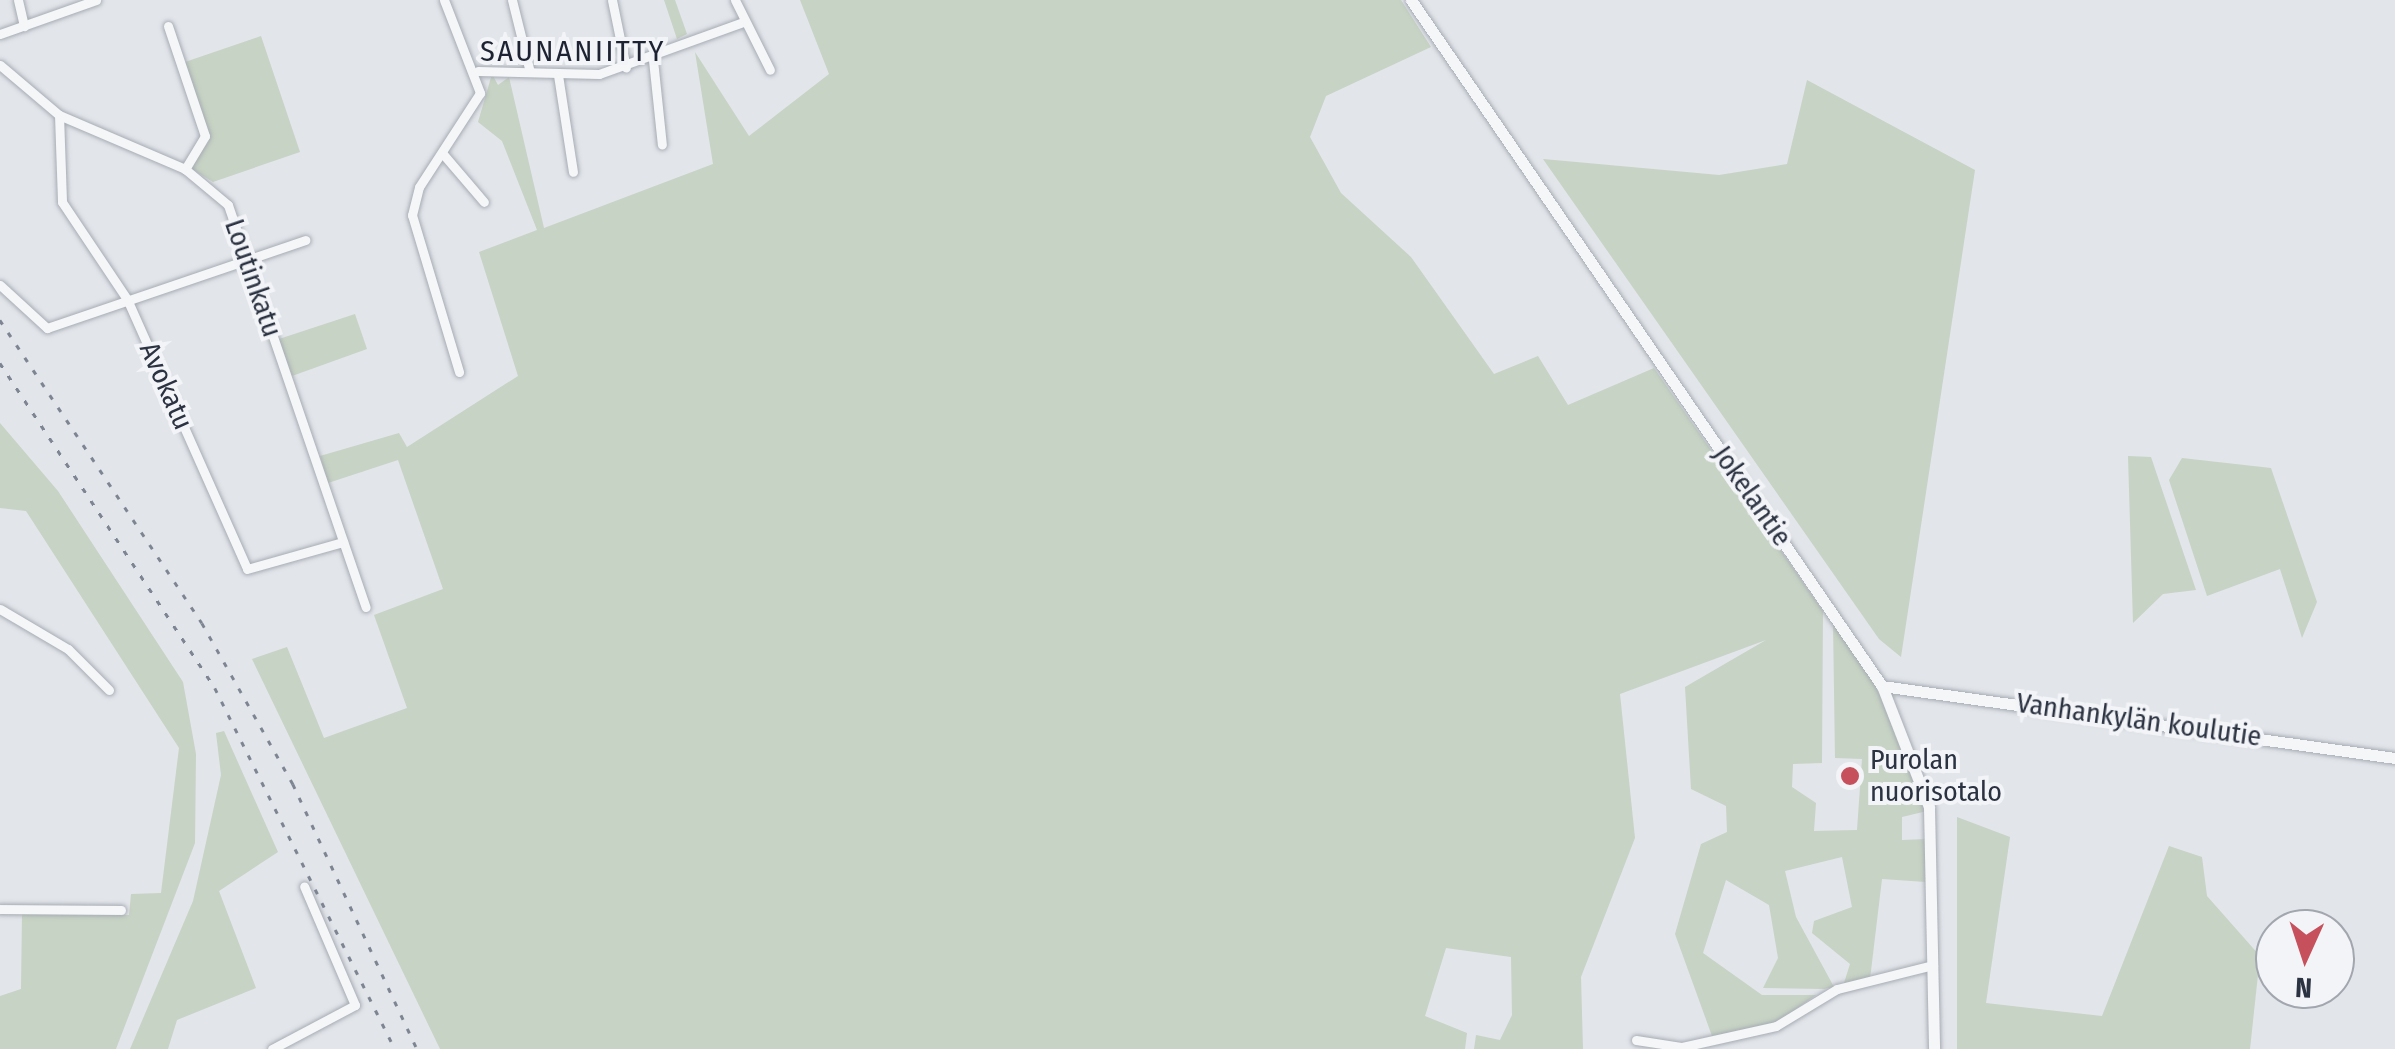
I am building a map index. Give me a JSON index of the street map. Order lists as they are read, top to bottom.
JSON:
{
  "streets": {
    "street": [
      "Loutinkatu",
      "Avokatu",
      "Jokelantie",
      "Vanhankylän koulutie"
    ]
  },
  "crossings": [
    ["Loutinkatu", "Avokatu"],
    ["Jokelantie", "Vanhankylän koulutie"]
  ],
  "districts": ["SAUNANIITTY"],
  "places": ["Purolan nuorisotalo"],
  "north": "bottom"
}
